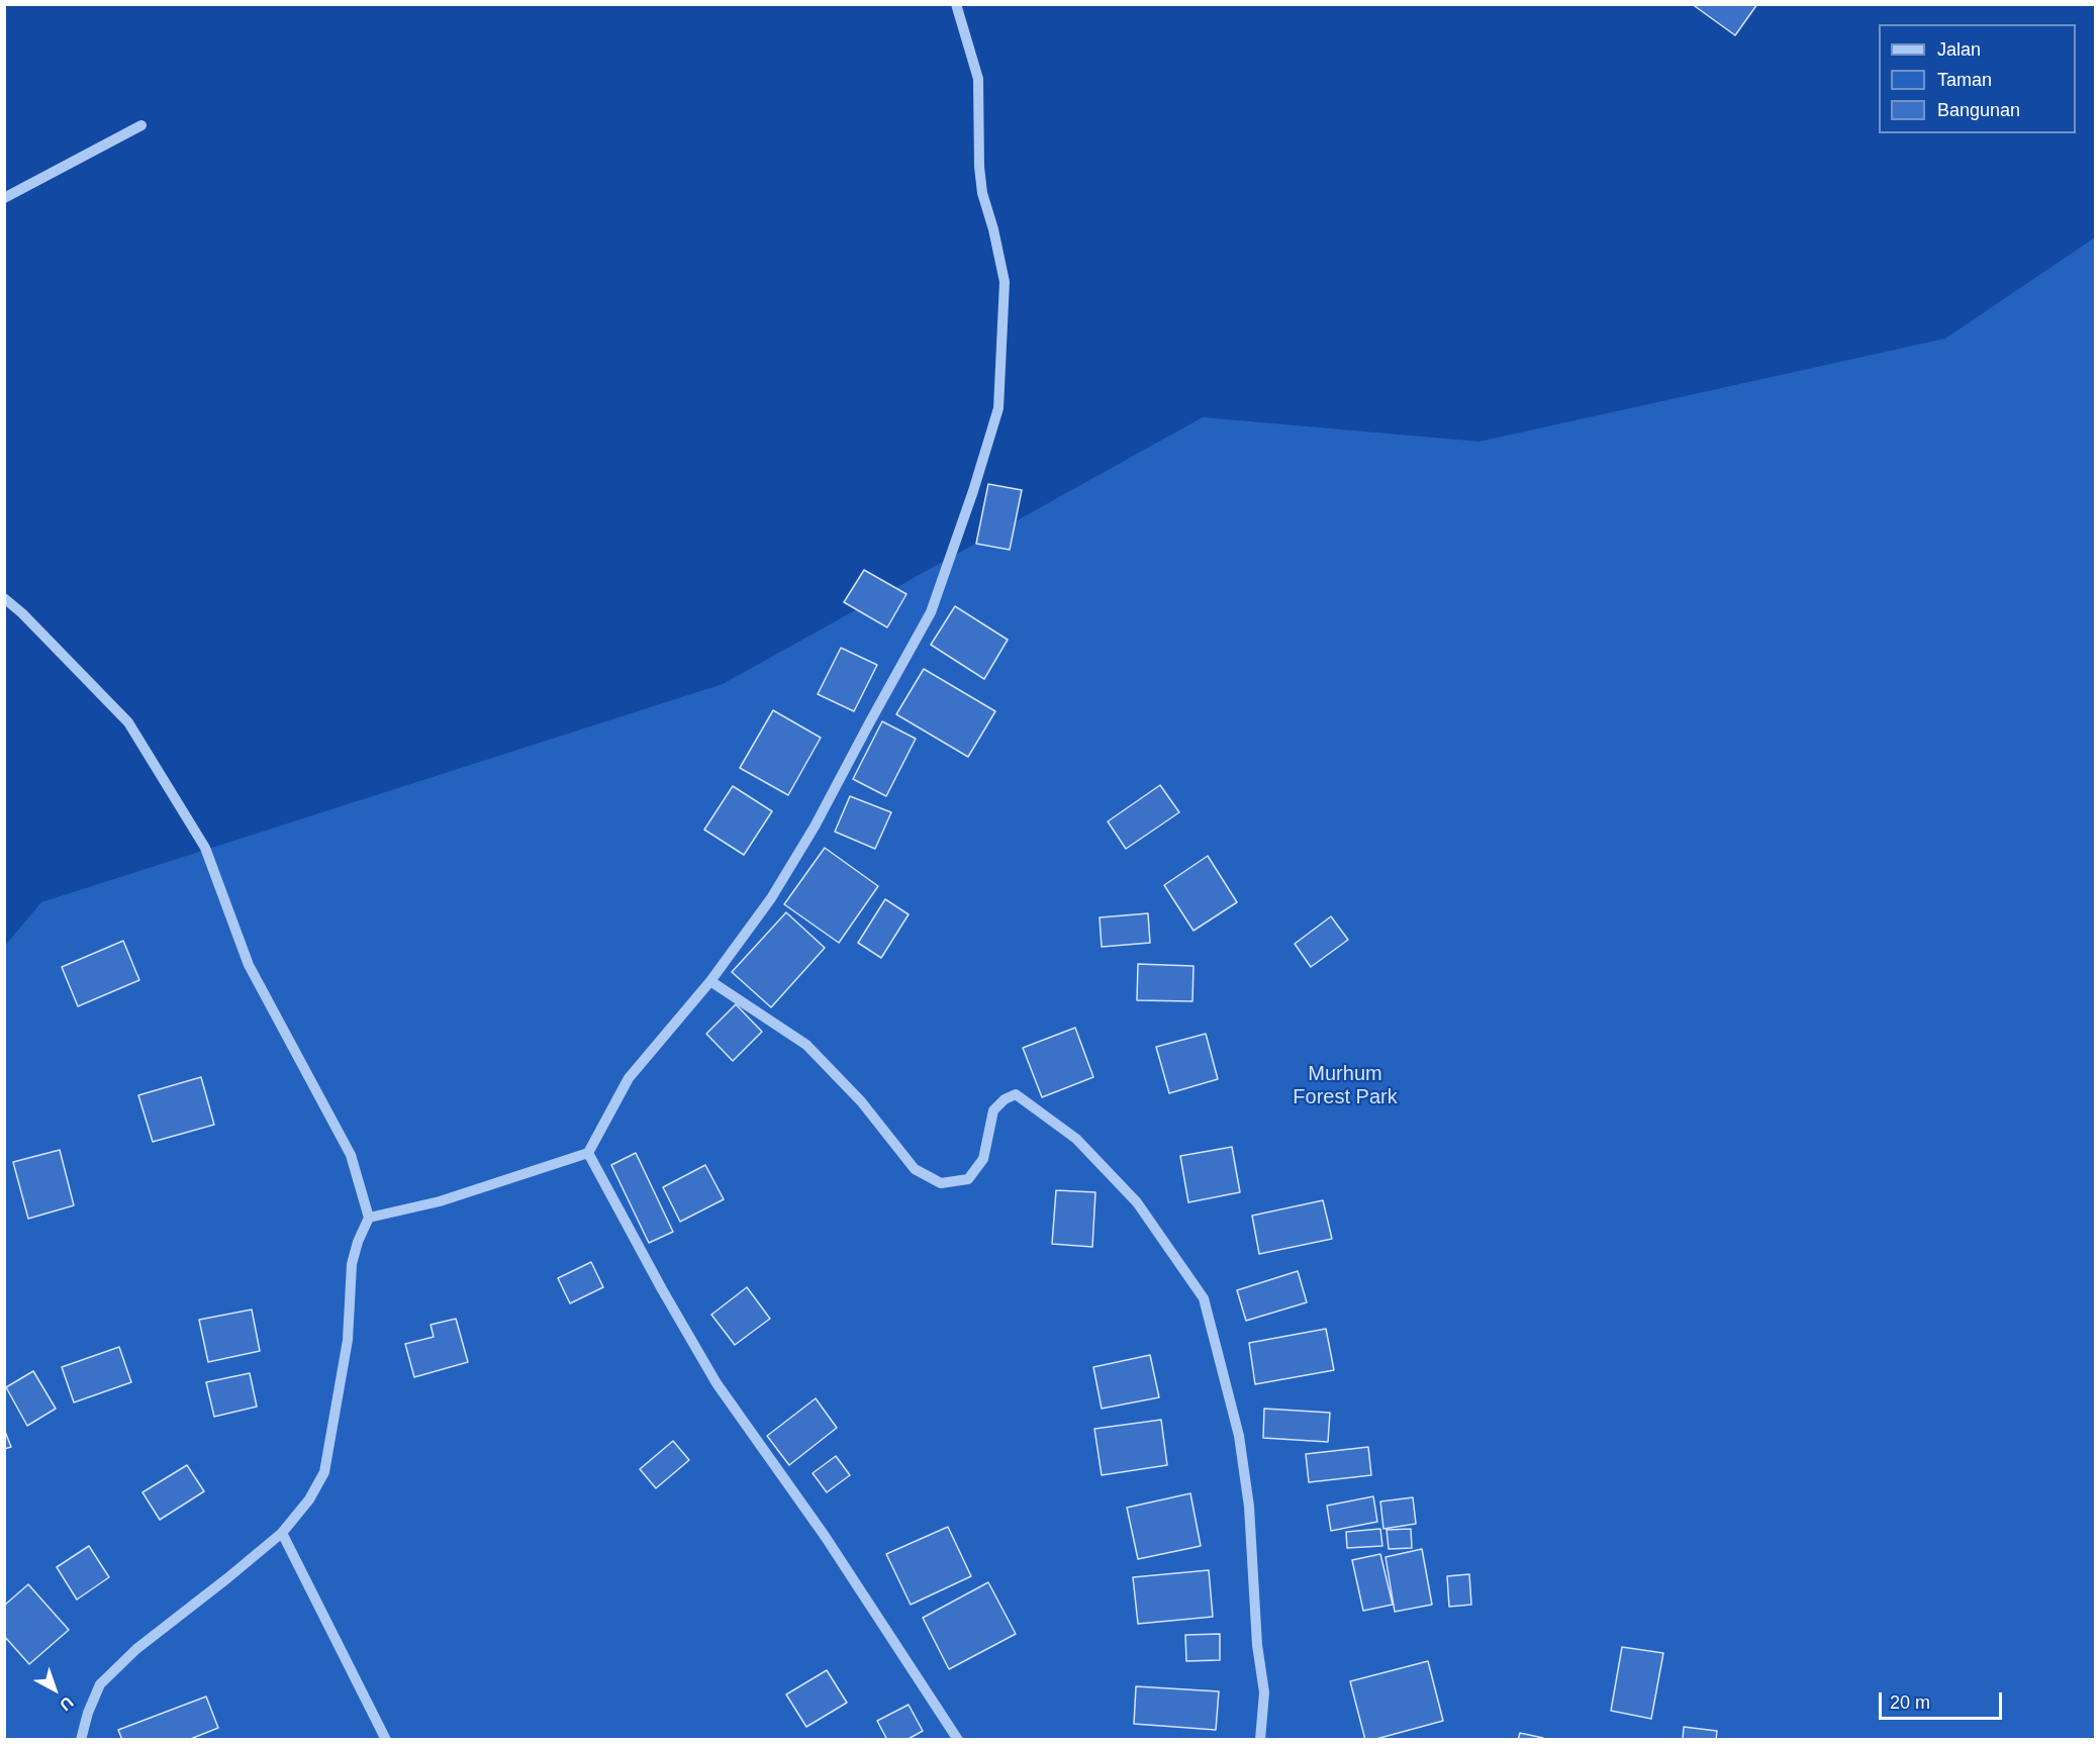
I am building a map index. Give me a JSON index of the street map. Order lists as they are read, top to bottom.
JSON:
{
  "parks": ["Murhum Forest Park"],
  "legend": ["Jalan", "Taman", "Bangunan"],
  "scale_bar": "20 m",
  "north": "bottom right"
}
